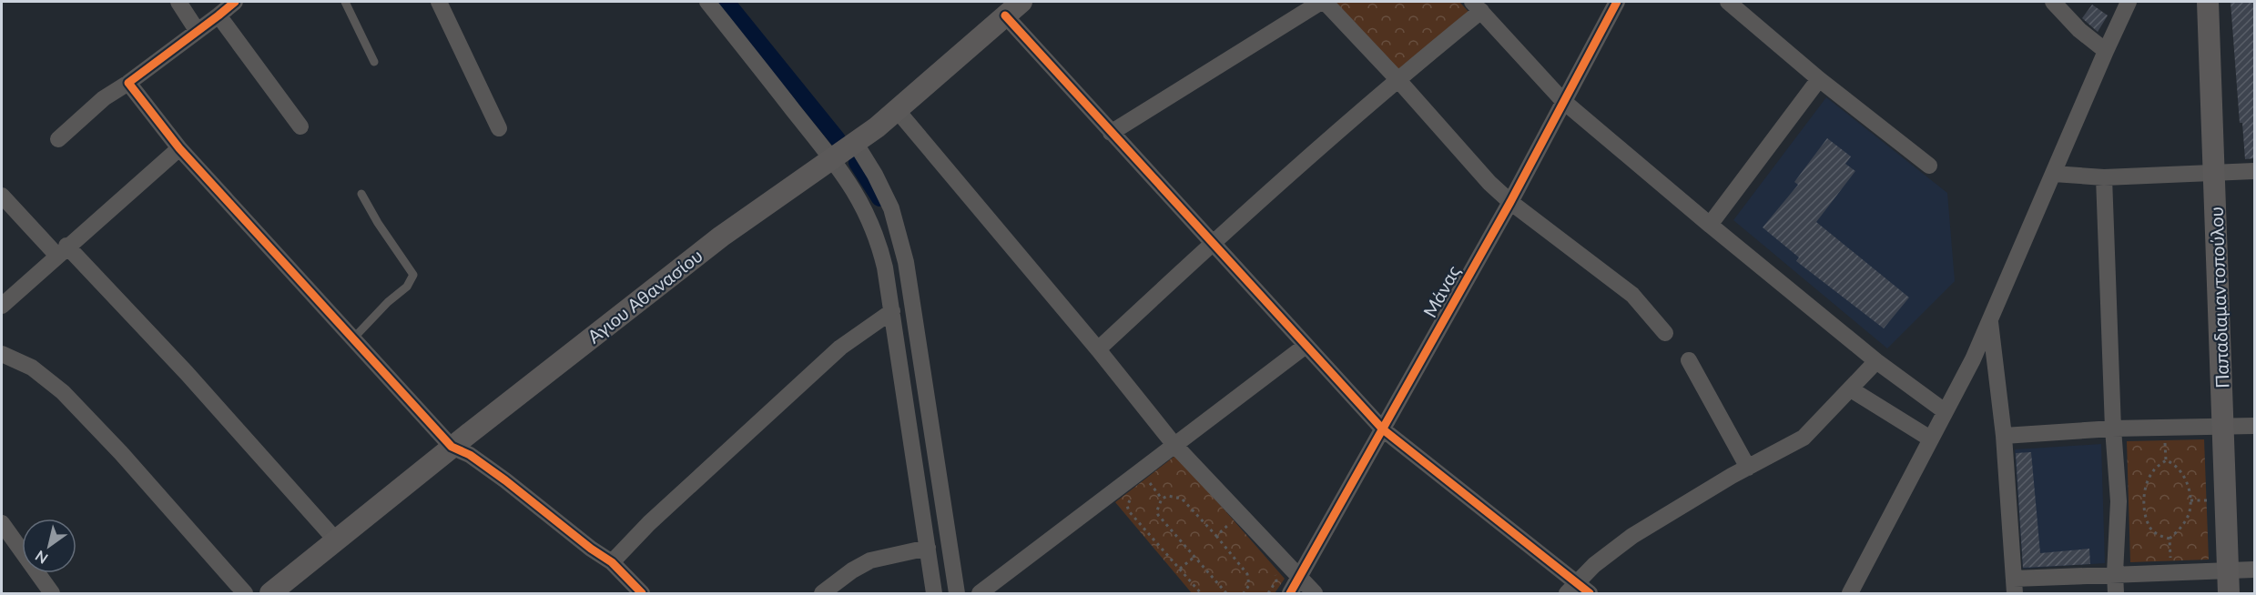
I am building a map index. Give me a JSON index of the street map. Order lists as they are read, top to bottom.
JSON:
{
  "streets": {
    "main road": ["Αγιου Αθανασίου", "Παπαδιαμαντοπούλου"],
    "street": ["Μάνας"]
  },
  "north": "bottom left"
}
